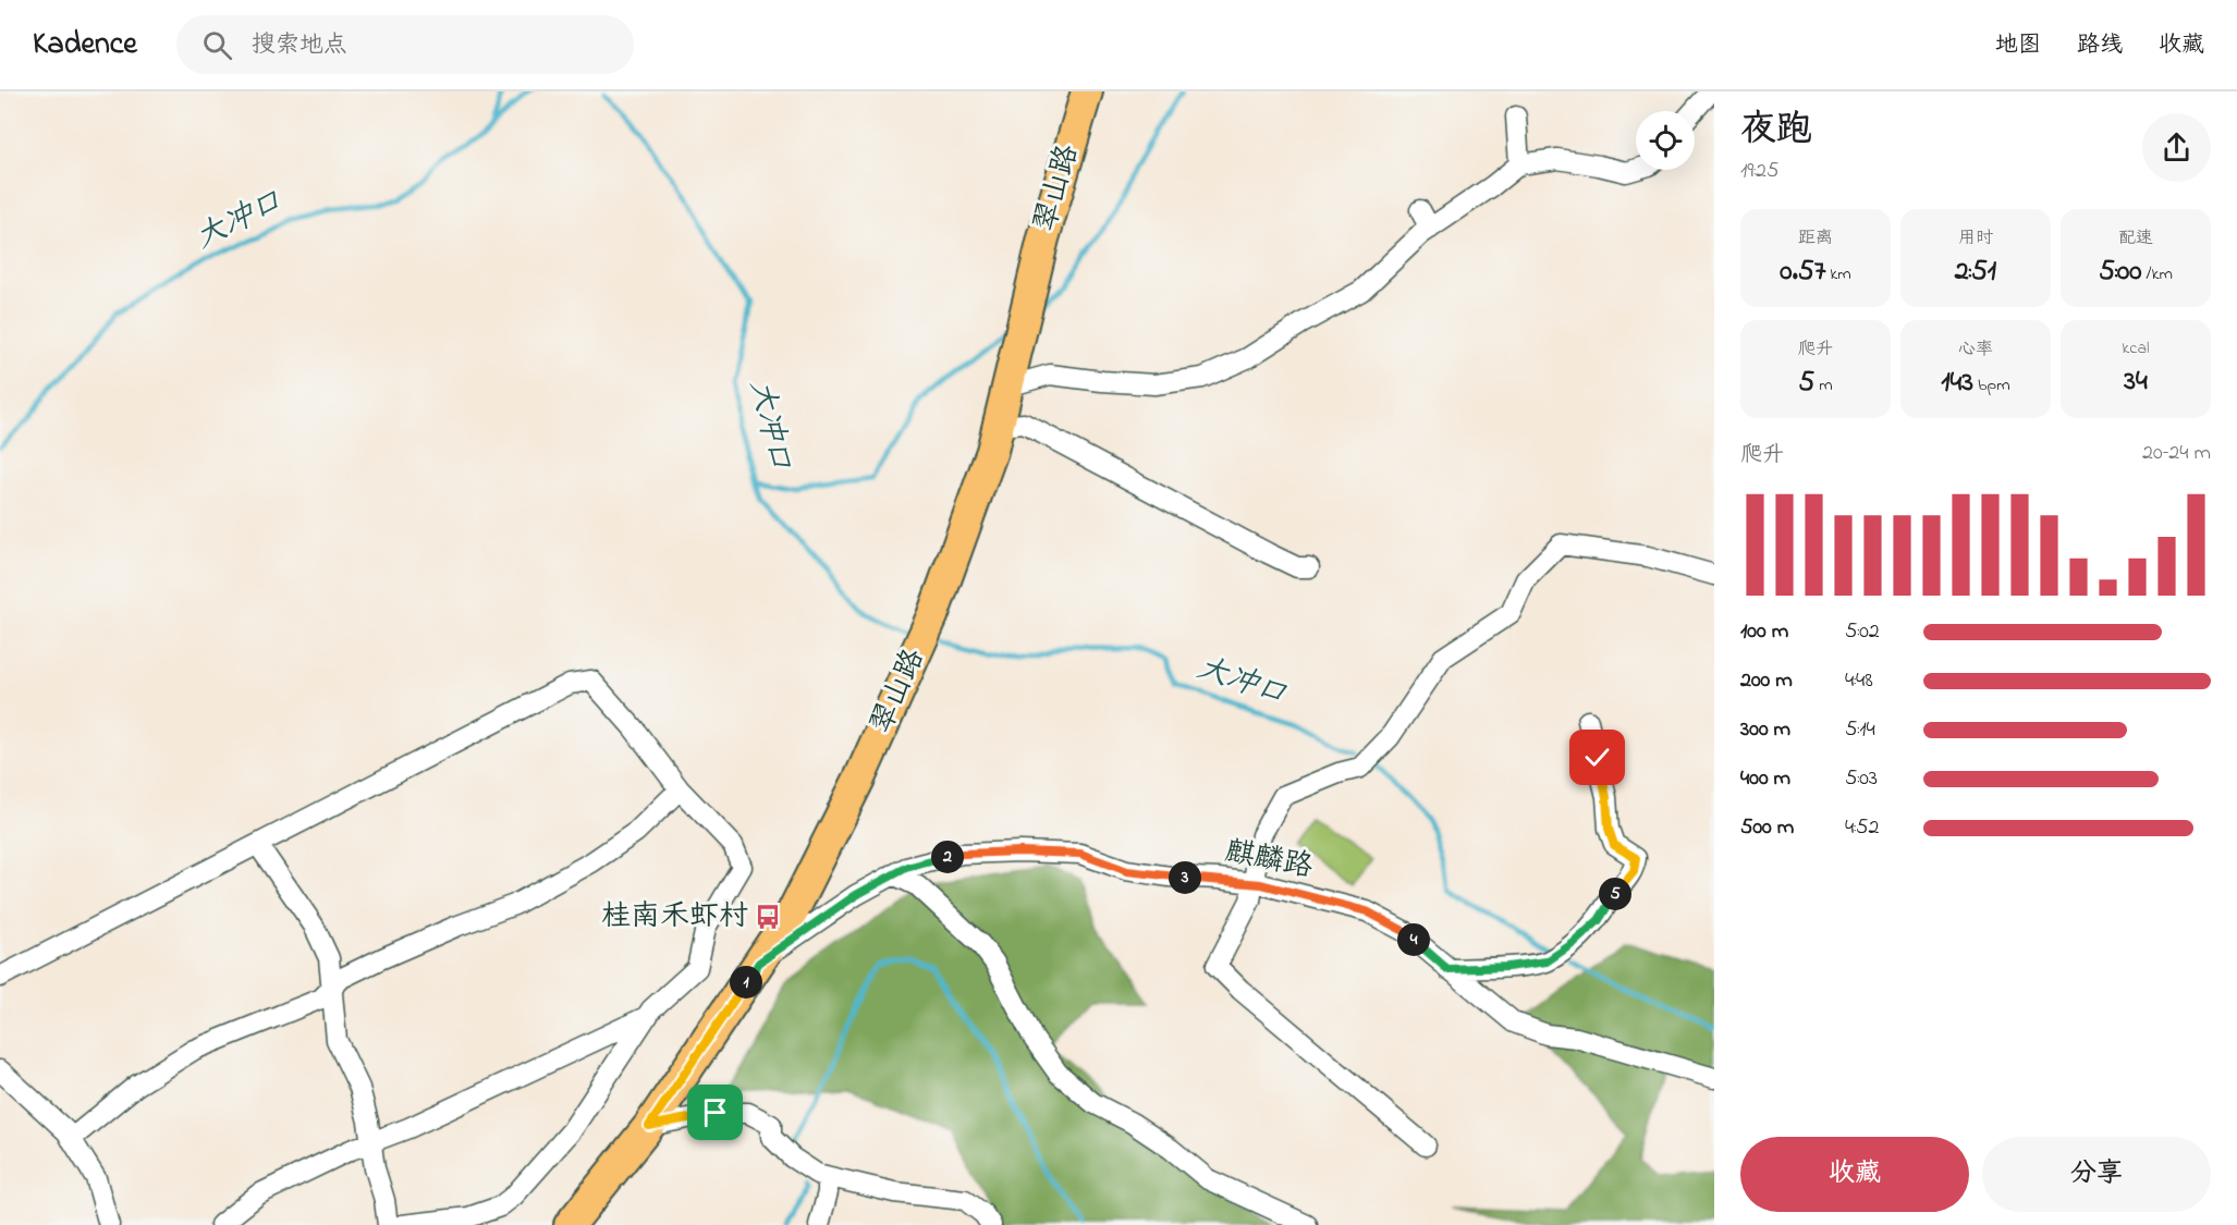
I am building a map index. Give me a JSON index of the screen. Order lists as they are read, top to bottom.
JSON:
{
  "streets": {
    "main road": ["翠山路"],
    "street": ["麒麟路"]
  },
  "crossings": [
    ["翠山路", "麒麟路"]
  ],
  "water": ["大冲口"],
  "places": {
    "bus stop": ["桂南禾虾村"]
  },
  "page": {
    "header": "Kadence",
    "search": "搜索地点",
    "nav": ["地图", "路线", "收藏"],
    "heading": ["夜跑", "19:25"],
    "stats": [
      ["距离", "0.57 km"],
      ["用时", "2:51"],
      ["配速", "5:00 /km"],
      ["爬升", "5 m"],
      ["心率", "143 bpm"],
      ["kcal", "34"]
    ],
    "chart": ["爬升", "20–24 m"],
    "list": [
      {
        "name": "100 m",
        "note": "5:02"
      },
      {
        "name": "200 m",
        "note": "4:48"
      },
      {
        "name": "300 m",
        "note": "5:14"
      },
      {
        "name": "400 m",
        "note": "5:03"
      },
      {
        "name": "500 m",
        "note": "4:52"
      }
    ],
    "pins": [
      "2",
      "3",
      "5",
      "4",
      "1"
    ],
    "buttons": ["收藏", "分享"]
  }
}
